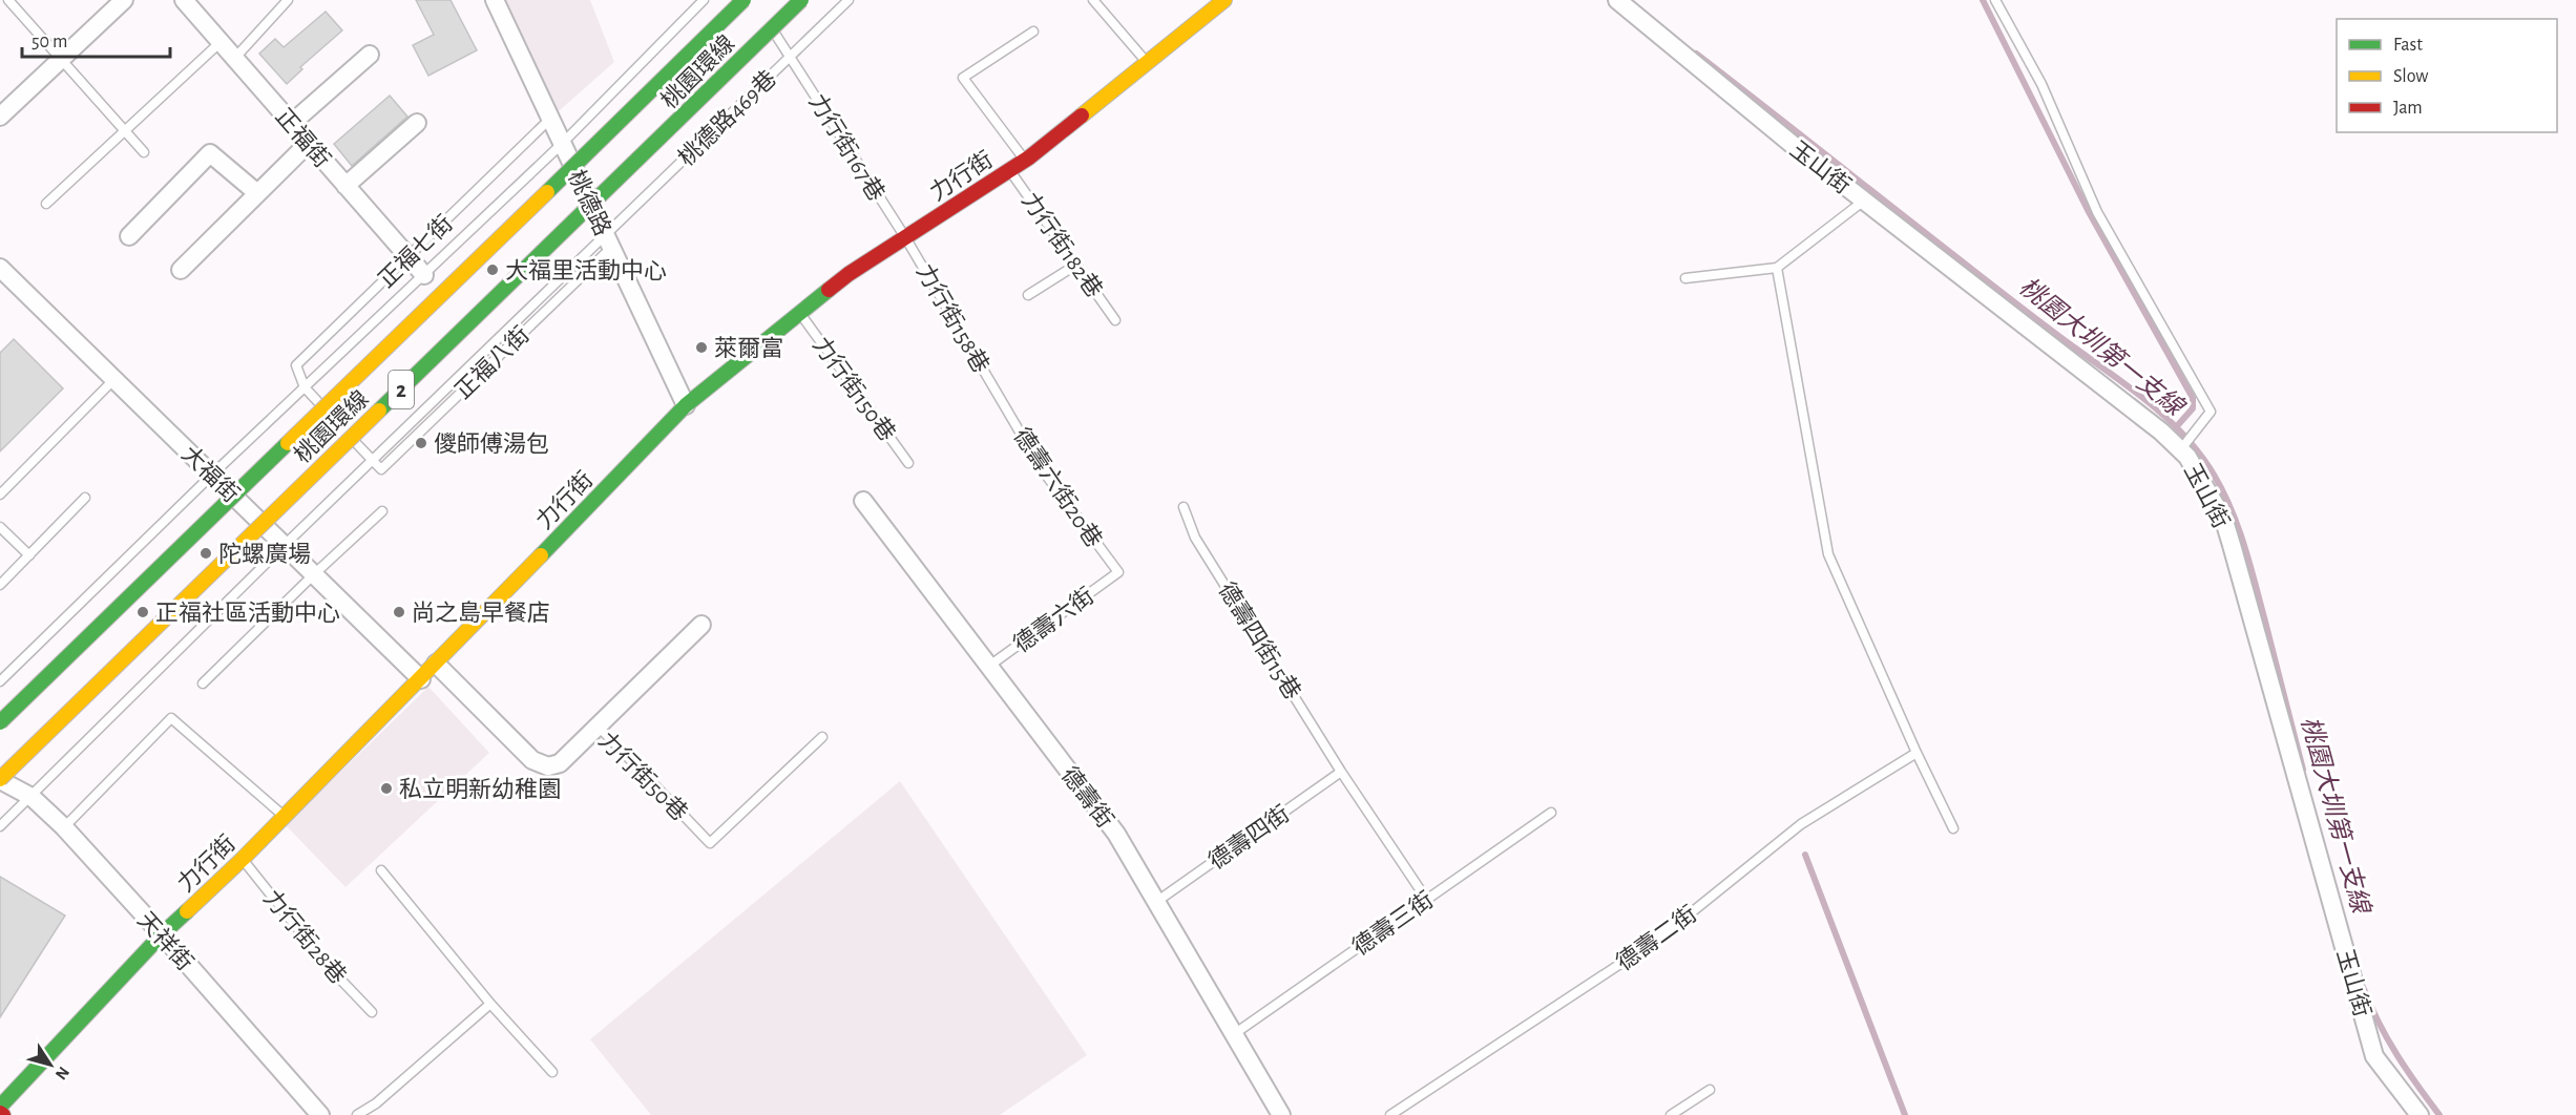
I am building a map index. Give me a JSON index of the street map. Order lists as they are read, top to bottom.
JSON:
{
  "streets": {
    "main road": ["桃園環線", "力行街", "2"],
    "street": [
      "正福街",
      "玉山街",
      "桃德路",
      "大福街",
      "力行街50巷",
      "德壽街",
      "天祥街"
    ],
    "lane": [
      "桃德路469巷",
      "力行街167巷",
      "力行街182巷",
      "正福七街",
      "力行街158巷",
      "正福八街",
      "力行街150巷",
      "德壽六街20巷",
      "德壽六街",
      "德壽四街15巷",
      "德壽四街",
      "德壽三街",
      "力行街28巷",
      "德壽二街"
    ]
  },
  "crossings": [
    ["桃園環線", "天祥街"],
    ["桃德路469巷", "力行街167巷"],
    ["桃德路469巷", "桃德路"],
    ["桃德路469巷", "正福八街"],
    ["正福街", "正福七街"],
    ["力行街167巷", "力行街"],
    ["力行街167巷", "力行街158巷"],
    ["力行街", "桃德路"],
    ["力行街", "力行街182巷"],
    ["力行街", "力行街158巷"],
    ["力行街", "力行街150巷"],
    ["力行街", "大福街"],
    ["力行街", "力行街50巷"],
    ["力行街", "力行街28巷"],
    ["力行街", "天祥街"],
    ["桃德路", "正福七街"],
    ["桃德路", "正福八街"],
    ["力行街158巷", "德壽六街20巷"],
    ["德壽六街20巷", "德壽六街"],
    ["德壽六街", "德壽街"],
    ["德壽四街15巷", "德壽四街"],
    ["德壽四街15巷", "德壽三街"],
    ["德壽街", "德壽四街"],
    ["德壽街", "德壽三街"]
  ],
  "water": ["桃園大圳第一支線"],
  "places": [
    "大福里活動中心",
    "萊爾富",
    "儍師傅湯包",
    "陀螺廣場",
    "正福社區活動中心",
    "尚之島早餐店",
    "私立明新幼稚園"
  ],
  "legend": ["Fast", "Slow", "Jam"],
  "scale_bar": "50 m",
  "north": "bottom right"
}
